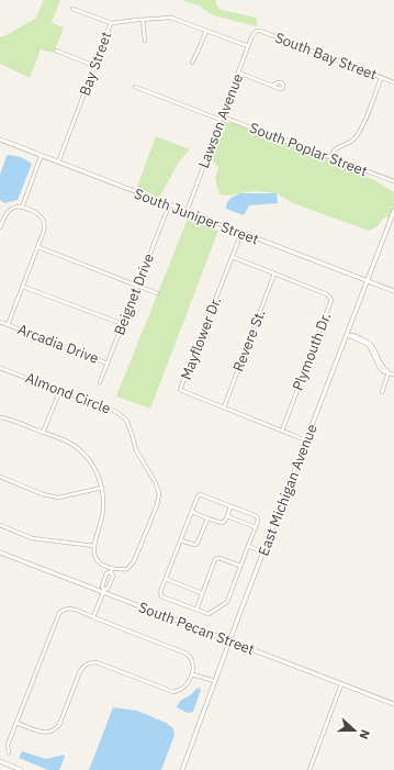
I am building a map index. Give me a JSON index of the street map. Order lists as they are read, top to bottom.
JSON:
{
  "streets": {
    "street": [
      "South Bay Street",
      "Bay Street",
      "Lawson Avenue",
      "South Poplar Street",
      "South Juniper Street",
      "Beignet Drive",
      "Mayflower Dr.",
      "Revere St.",
      "Arcadia Drive",
      "Plymouth Dr.",
      "Almond Circle",
      "East Michigan Avenue",
      "South Pecan Street"
    ]
  },
  "crossings": [
    ["South Bay Street", "Lawson Avenue"],
    ["Bay Street", "Lawson Avenue"],
    ["Bay Street", "South Juniper Street"],
    ["Lawson Avenue", "South Poplar Street"],
    ["Lawson Avenue", "South Juniper Street"],
    ["South Juniper Street", "Beignet Drive"],
    ["South Juniper Street", "Mayflower Dr."],
    ["South Juniper Street", "East Michigan Avenue"],
    ["Beignet Drive", "Arcadia Drive"],
    ["Mayflower Dr.", "Revere St."],
    ["Mayflower Dr.", "Plymouth Dr."],
    ["Mayflower Dr.", "East Michigan Avenue"],
    ["Revere St.", "Plymouth Dr."],
    ["East Michigan Avenue", "South Pecan Street"]
  ],
  "north": "right"
}
